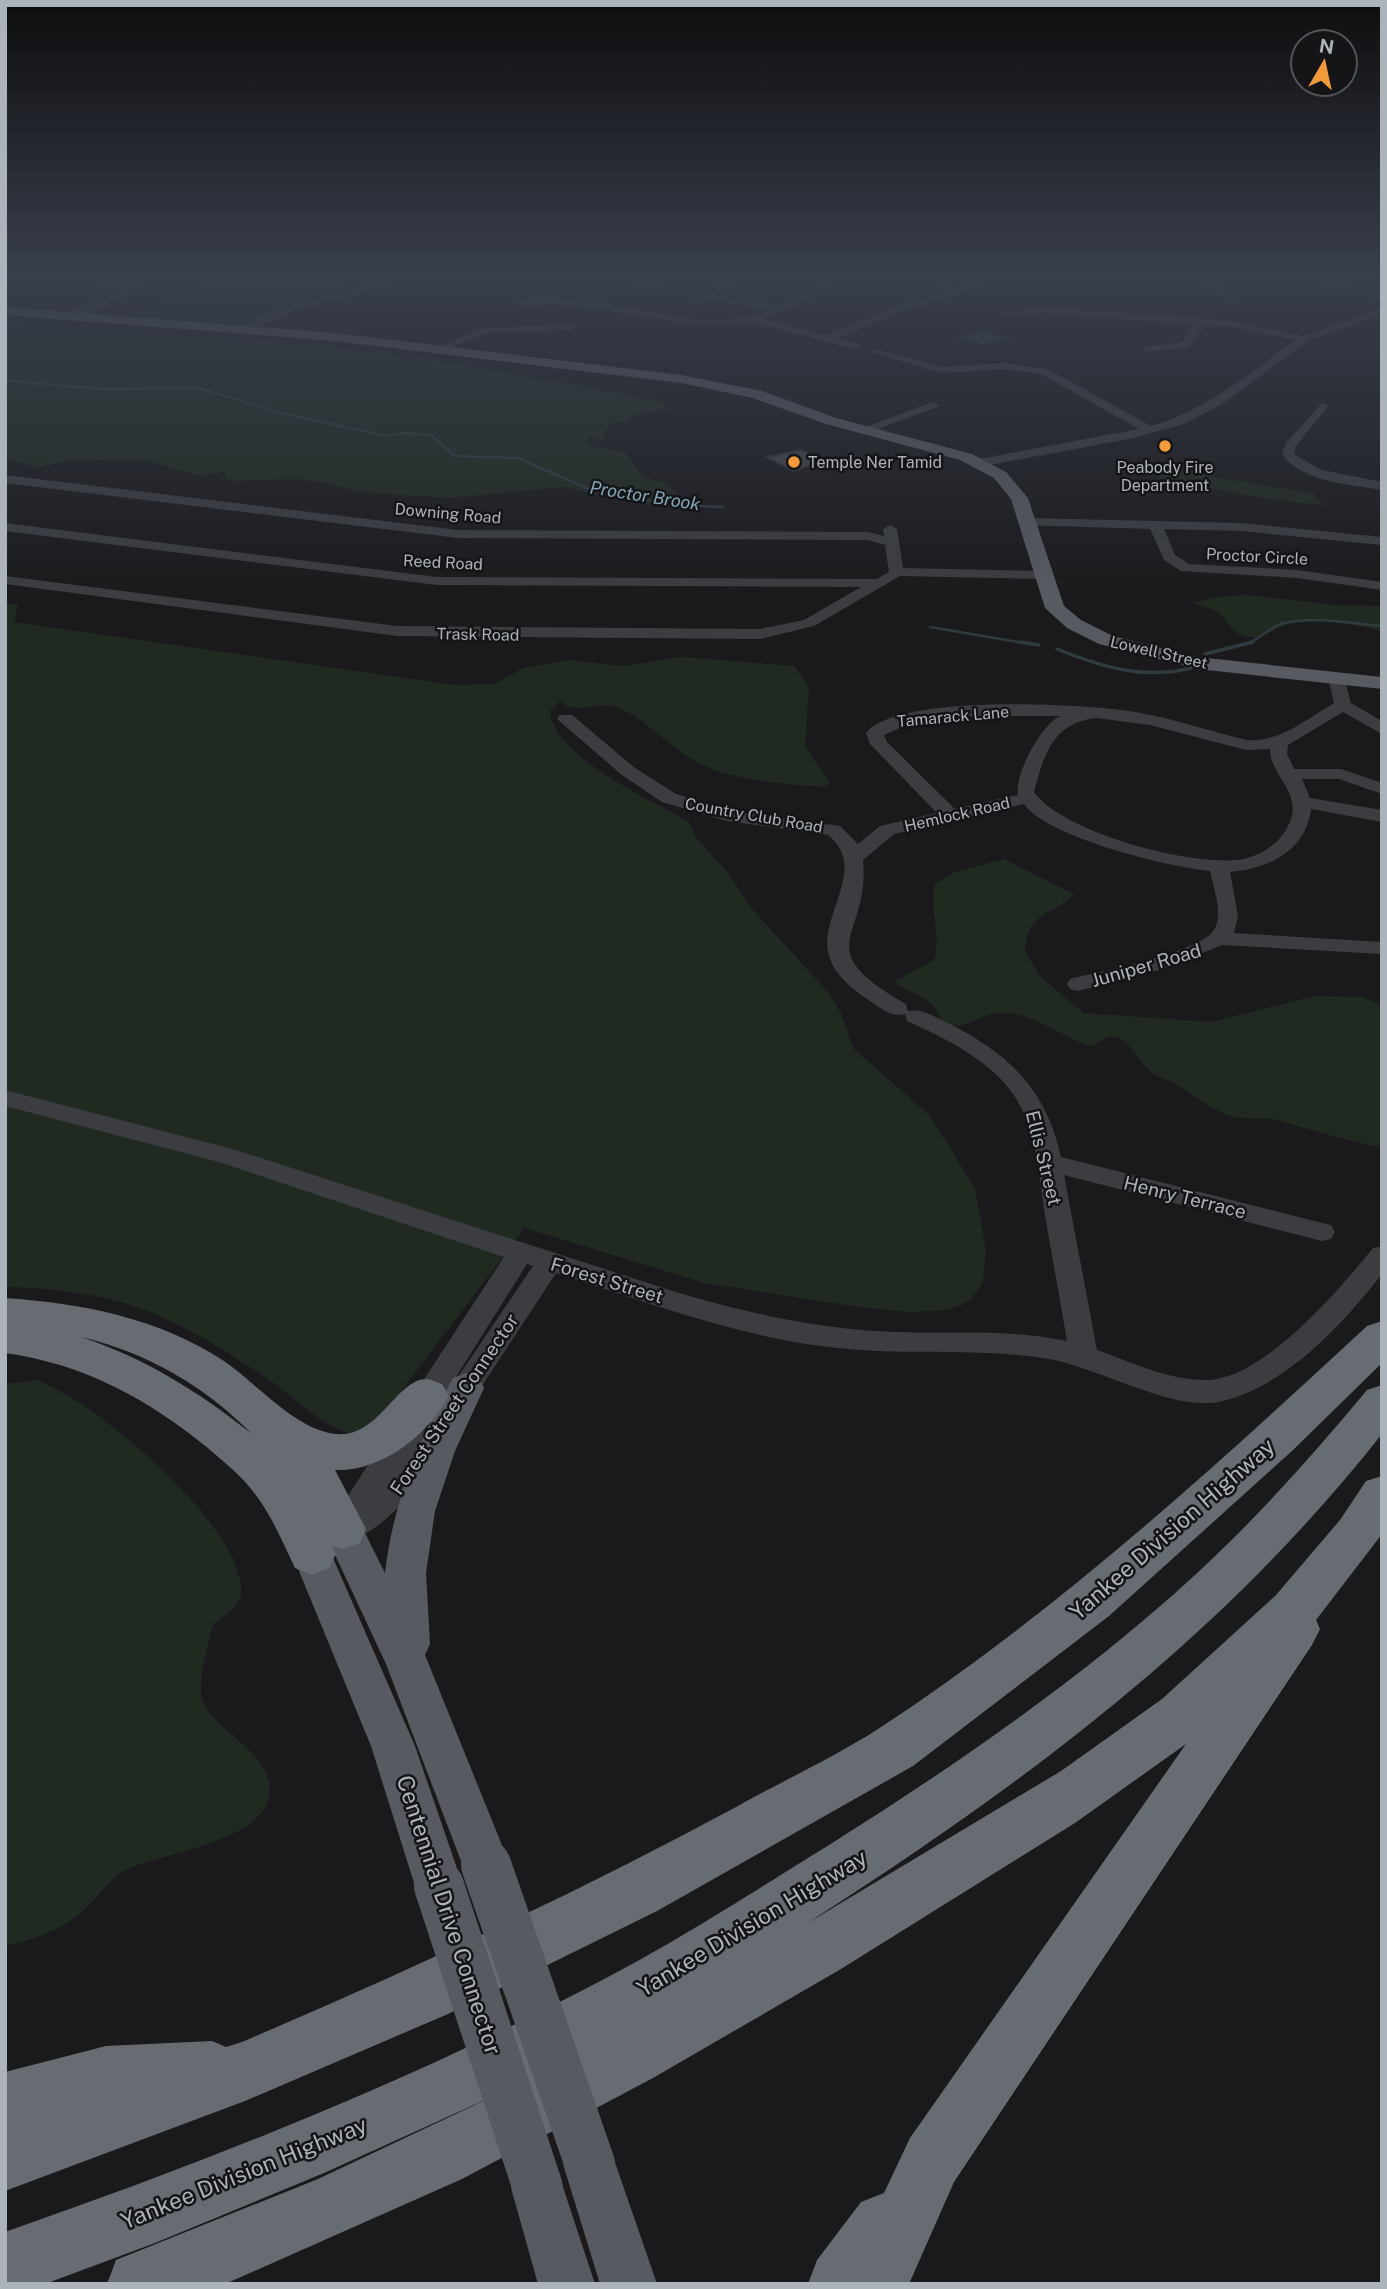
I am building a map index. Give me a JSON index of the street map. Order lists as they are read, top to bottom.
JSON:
{
  "streets": {
    "highway": ["Yankee Division Highway"],
    "main road": ["Lowell Street", "Centennial Drive Connector"],
    "street": [
      "Downing Road",
      "Proctor Circle",
      "Reed Road",
      "Trask Road",
      "Tamarack Lane",
      "Hemlock Road",
      "Country Club Road",
      "Juniper Road",
      "Ellis Street",
      "Henry Terrace",
      "Forest Street",
      "Forest Street Connector"
    ]
  },
  "crossings": [
    ["Downing Road", "Trask Road"],
    ["Proctor Circle", "Lowell Street"],
    ["Reed Road", "Trask Road"],
    ["Tamarack Lane", "Hemlock Road"],
    ["Hemlock Road", "Country Club Road"],
    ["Hemlock Road", "Ellis Street"],
    ["Country Club Road", "Ellis Street"],
    ["Ellis Street", "Henry Terrace"],
    ["Ellis Street", "Forest Street"],
    ["Forest Street", "Forest Street Connector"],
    ["Forest Street Connector", "Centennial Drive Connector"]
  ],
  "water": ["Proctor Brook"],
  "places": ["Peabody Fire Department", "Temple Ner Tamid"],
  "north": "top"
}
